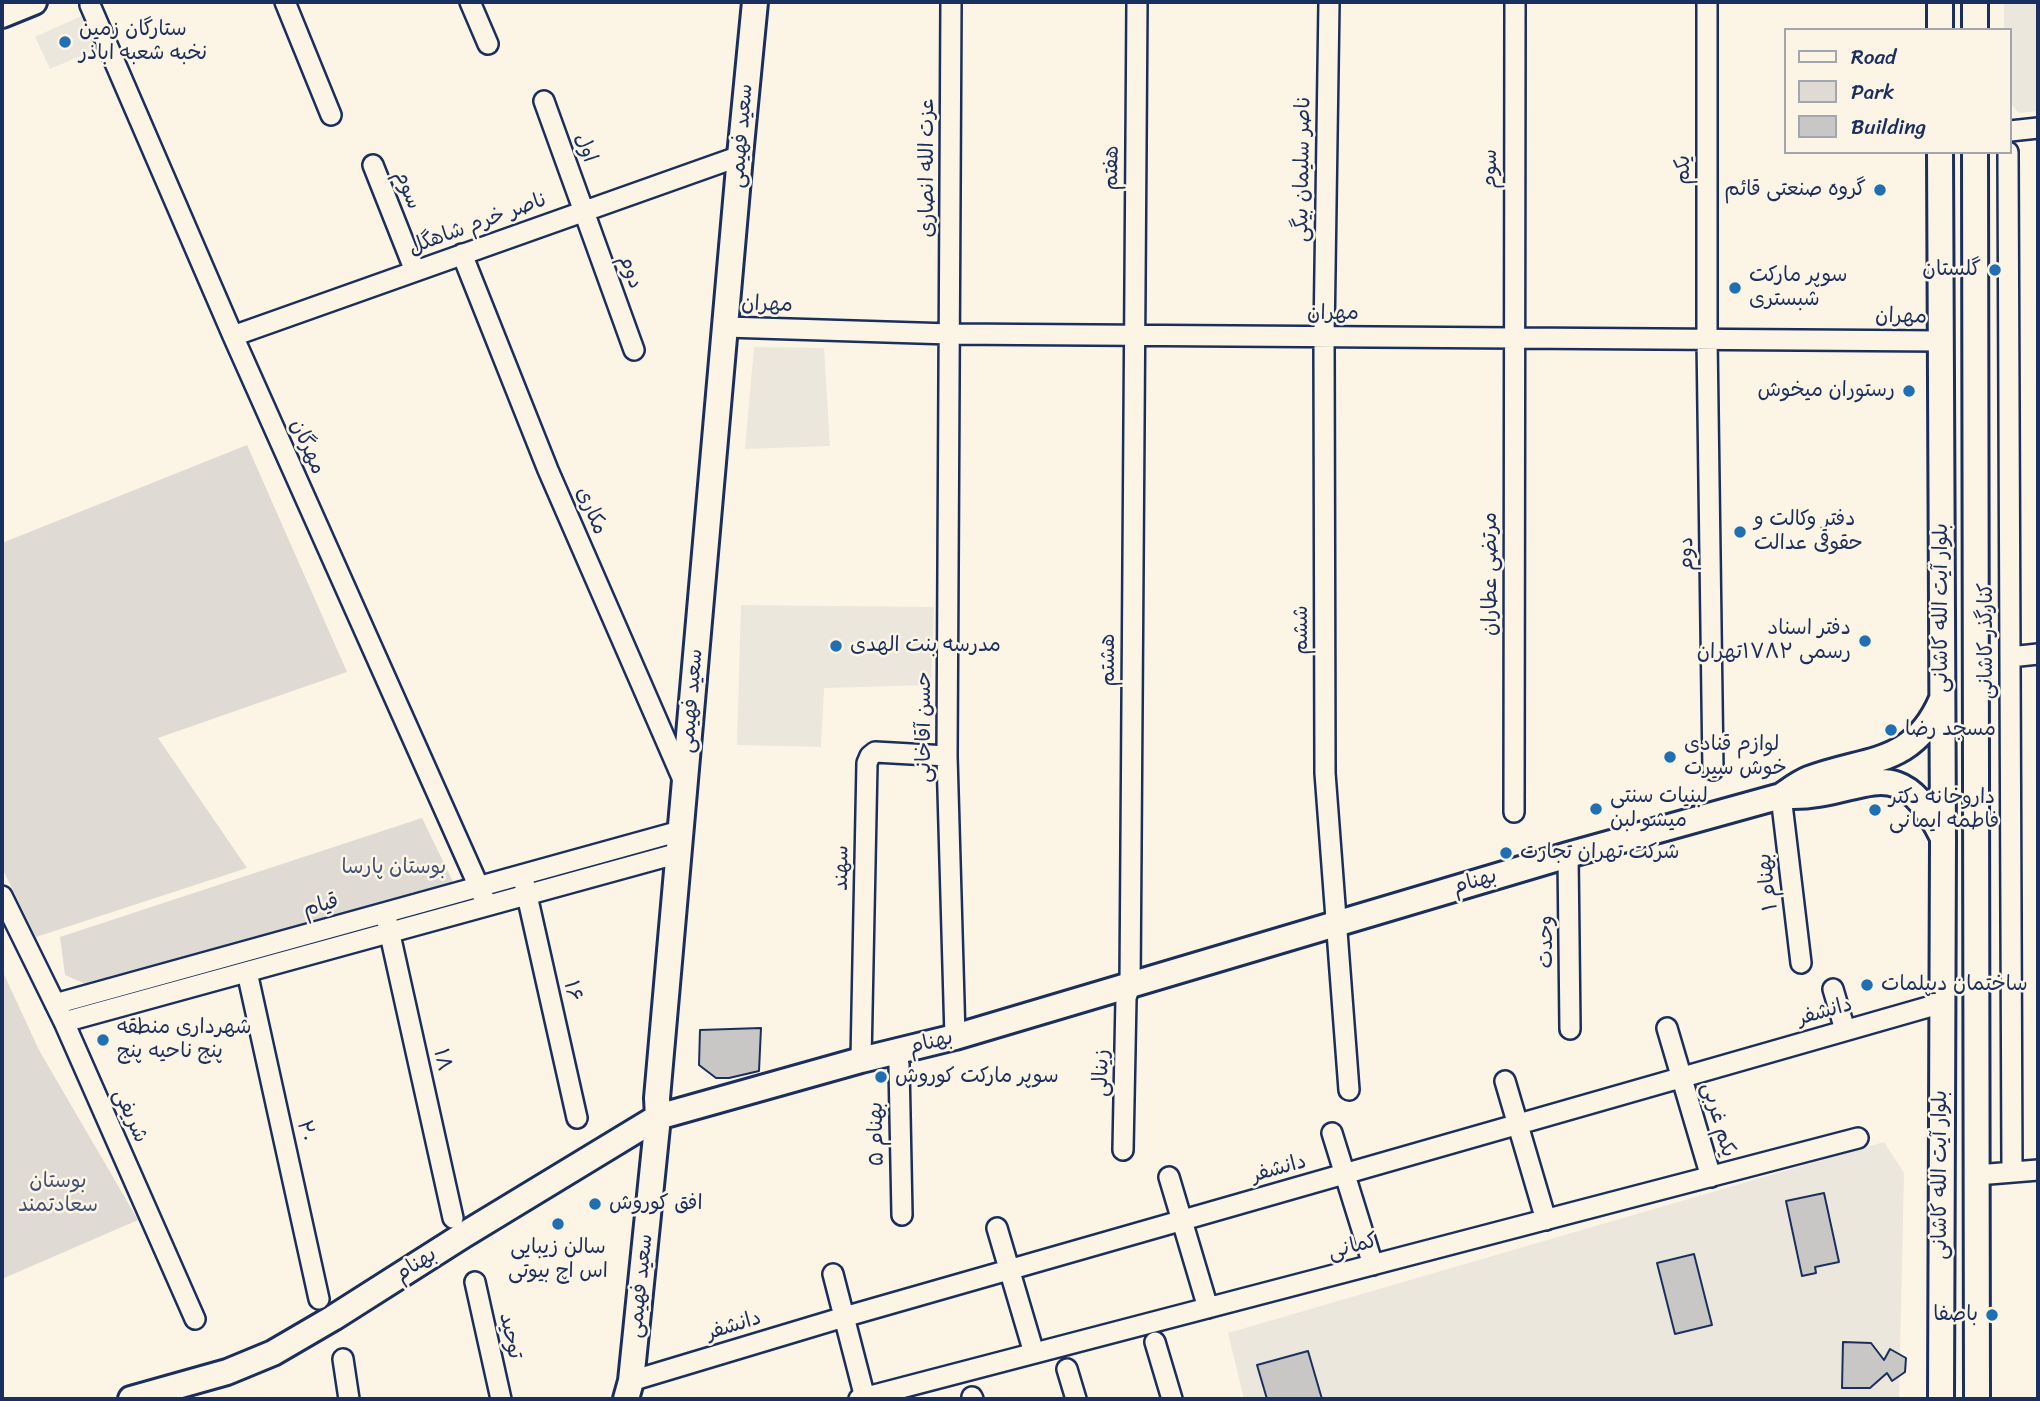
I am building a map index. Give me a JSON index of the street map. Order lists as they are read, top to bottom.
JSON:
{
  "streets": {
    "main road": ["سعید فهیمی", "بلوار آیت الله کاشانی", "بهنام"],
    "street": [
      "اول",
      "عزت الله انصاری",
      "هفتم",
      "ناصر سلیمان بیگی",
      "سوم",
      "یکم",
      "ناصر خرم شاهگل",
      "دوم",
      "مهران",
      "مهرگان",
      "مکاری",
      "مرتضی عطاران",
      "ششم",
      "کنارگذر کاشانی",
      "هشتم",
      "حسن آقاخانی",
      "سهند",
      "بهنام ۱",
      "قیام",
      "وحدت",
      "۱۶",
      "دانشفر",
      "۱۸",
      "زینالی",
      "شریفی",
      "یکم غربی",
      "۲۰",
      "بهنام ۵",
      "کمانی",
      "توحید"
    ]
  },
  "crossings": [
    ["سعید فهیمی", "ناصر خرم شاهگل"],
    ["سعید فهیمی", "مهران"],
    ["سعید فهیمی", "مکاری"],
    ["سعید فهیمی", "بهنام"],
    ["سعید فهیمی", "قیام"],
    ["سعید فهیمی", "دانشفر"],
    ["اول", "ناصر خرم شاهگل"],
    ["اول", "دوم"],
    ["عزت الله انصاری", "مهران"],
    ["عزت الله انصاری", "حسن آقاخانی"],
    ["هفتم", "مهران"],
    ["هفتم", "هشتم"],
    ["ناصر سلیمان بیگی", "مهران"],
    ["ناصر سلیمان بیگی", "ششم"],
    ["سوم", "ناصر خرم شاهگل"],
    ["سوم", "مهران"],
    ["سوم", "مرتضی عطاران"],
    ["یکم", "دوم"],
    ["یکم", "مهران"],
    ["ناصر خرم شاهگل", "دوم"],
    ["ناصر خرم شاهگل", "مهرگان"],
    ["ناصر خرم شاهگل", "مکاری"],
    ["دوم", "مهران"],
    ["مهران", "مرتضی عطاران"],
    ["مهران", "بلوار آیت الله کاشانی"],
    ["مهران", "ششم"],
    ["مهران", "هشتم"],
    ["مهران", "حسن آقاخانی"],
    ["مهرگان", "قیام"],
    ["بلوار آیت الله کاشانی", "بهنام"],
    ["بلوار آیت الله کاشانی", "دانشفر"],
    ["ششم", "بهنام"],
    ["هشتم", "بهنام"],
    ["هشتم", "زینالی"],
    ["حسن آقاخانی", "سهند"],
    ["حسن آقاخانی", "بهنام"],
    ["سهند", "بهنام"],
    ["بهنام", "بهنام ۱"],
    ["بهنام", "وحدت"],
    ["بهنام", "زینالی"],
    ["بهنام", "بهنام ۵"],
    ["قیام", "۱۶"],
    ["قیام", "۱۸"],
    ["قیام", "شریفی"],
    ["قیام", "۲۰"],
    ["دانشفر", "یکم غربی"],
    ["یکم غربی", "کمانی"]
  ],
  "parks": ["بوستان پارسا", "بوستان سعادتمند"],
  "places": [
    "ستارگان زمین نخبه شعبه اباذر",
    "گروه صنعتی قائم",
    "گلستان",
    "سوپر مارکت شبستری",
    "رستوران میخوش",
    "دفتر وکالت و حقوقی عدالت",
    "دفتر اسناد رسمی ۱۷۸۲تهران",
    "مدرسه بنت الهدی",
    "مسجد رضا",
    "لوازم قنادی خوش سیرت",
    "لبنیات سنتی میشو لبن",
    "داروخانه دکتر فاطمه ایمانی",
    "شرکت تهران تجارت",
    "ساختمان دیپلمات",
    "شهرداری منطقه پنج ناحیه پنج",
    "سوپر ماركت كوروش",
    "افق کوروش",
    "سالن زیبایی اس اچ بیوتی",
    "باصفا"
  ],
  "legend": ["Road", "Park", "Building"]
}
